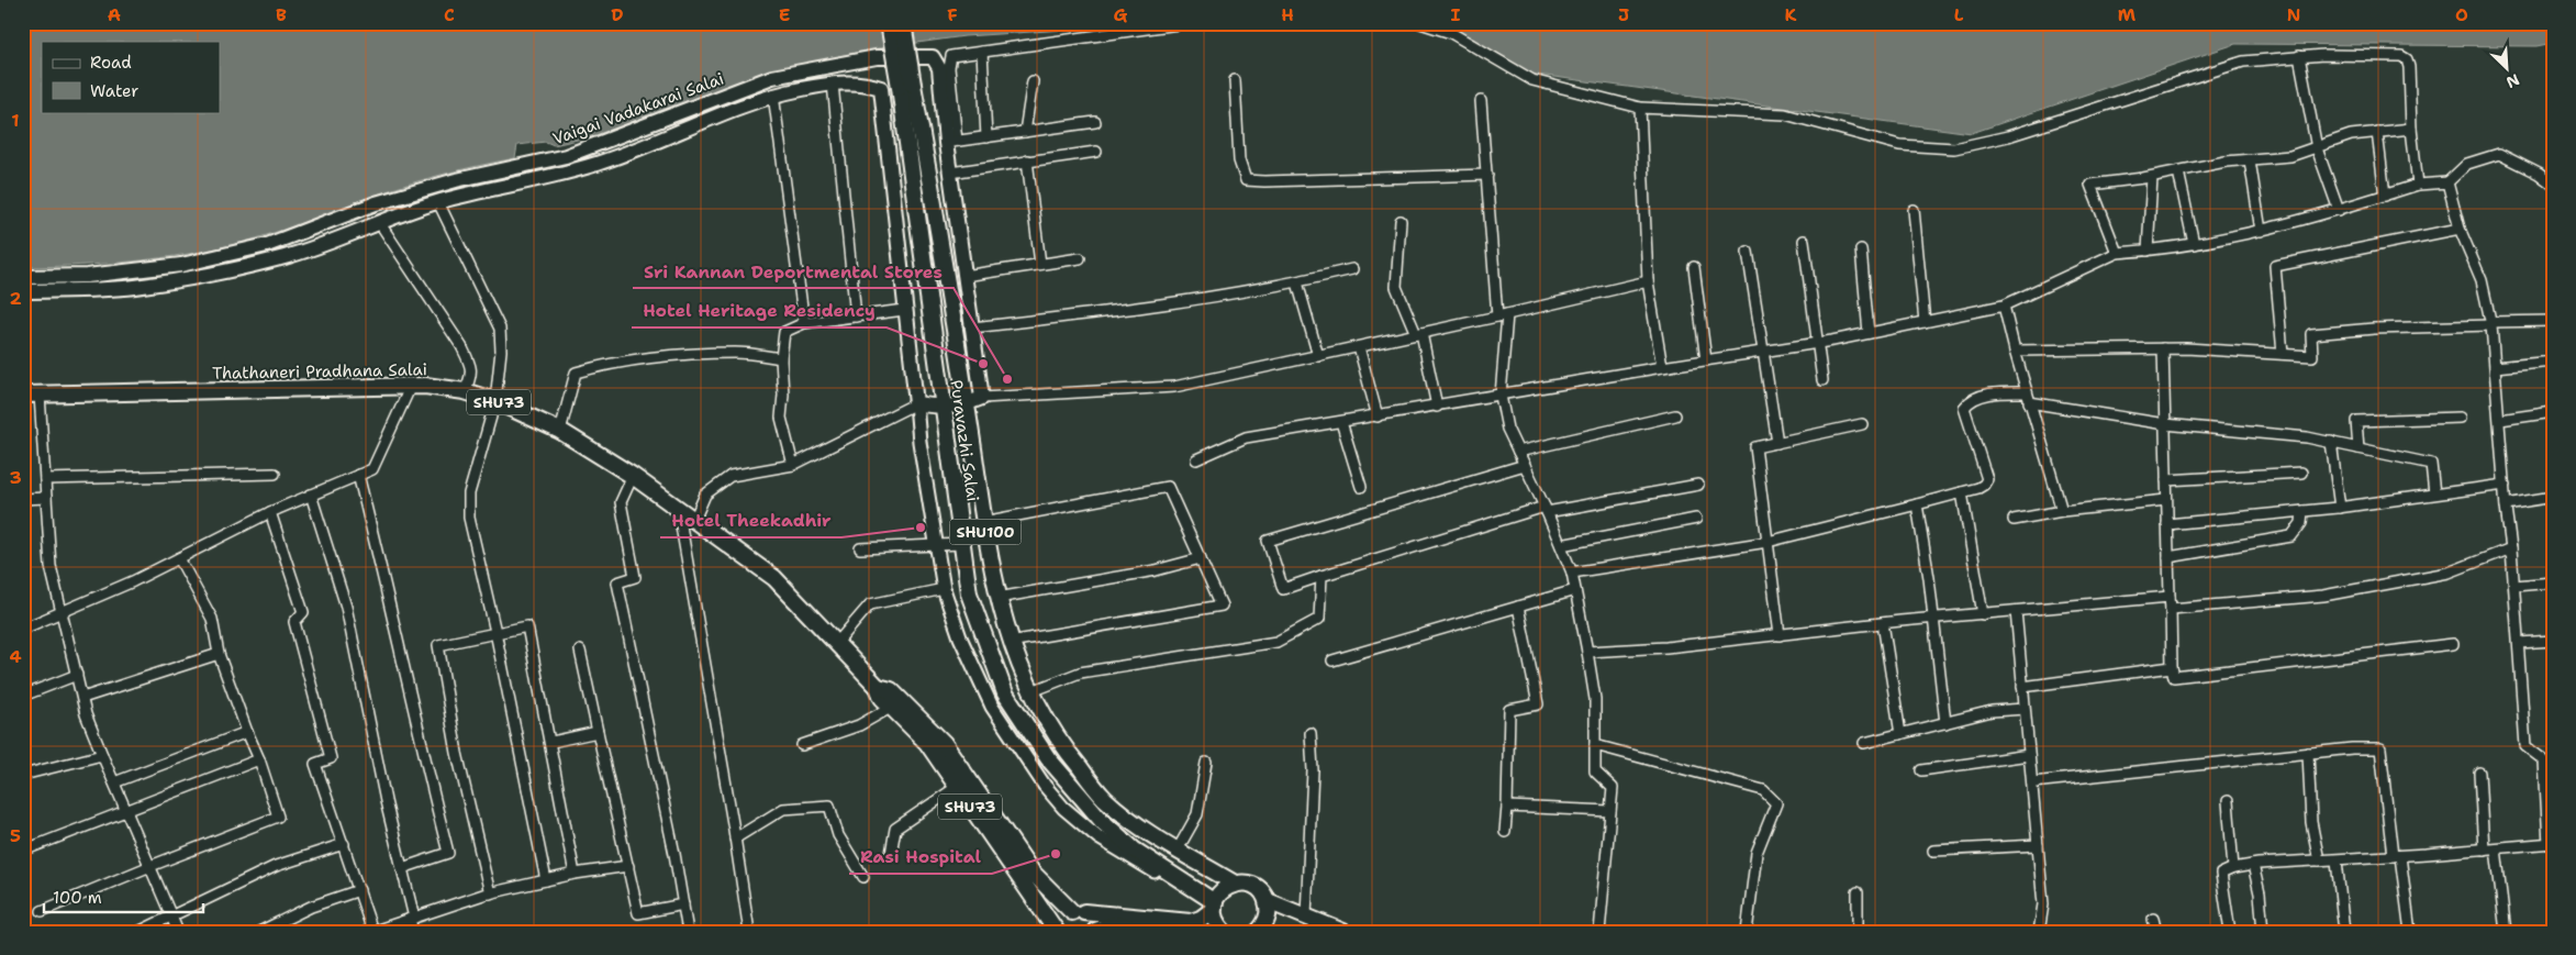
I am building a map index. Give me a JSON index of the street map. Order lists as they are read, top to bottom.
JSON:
{
  "streets": {
    "main road": [
      "Vaigai Vadakarai Salai",
      "Thathaneri Pradhana Salai",
      "SHU73",
      "Puravazhi Salai",
      "SHU100"
    ]
  },
  "crossings": [
    ["Thathaneri Pradhana Salai", "SHU73"],
    ["Puravazhi Salai", "SHU100"]
  ],
  "places": [
    "Hotel Heritage Residency",
    "Sri Kannan Deportmental Stores",
    "Hotel Theekadhir",
    "Rasi Hospital"
  ],
  "legend": ["Road", "Water"],
  "scale_bar": "100 m",
  "north": "bottom right",
  "grid": {
    "columns": [
      "A",
      "B",
      "C",
      "D",
      "E",
      "F",
      "G",
      "H",
      "I",
      "J",
      "K",
      "L",
      "M",
      "N",
      "O"
    ],
    "rows": [
      "1",
      "2",
      "3",
      "4",
      "5"
    ]
  }
}
